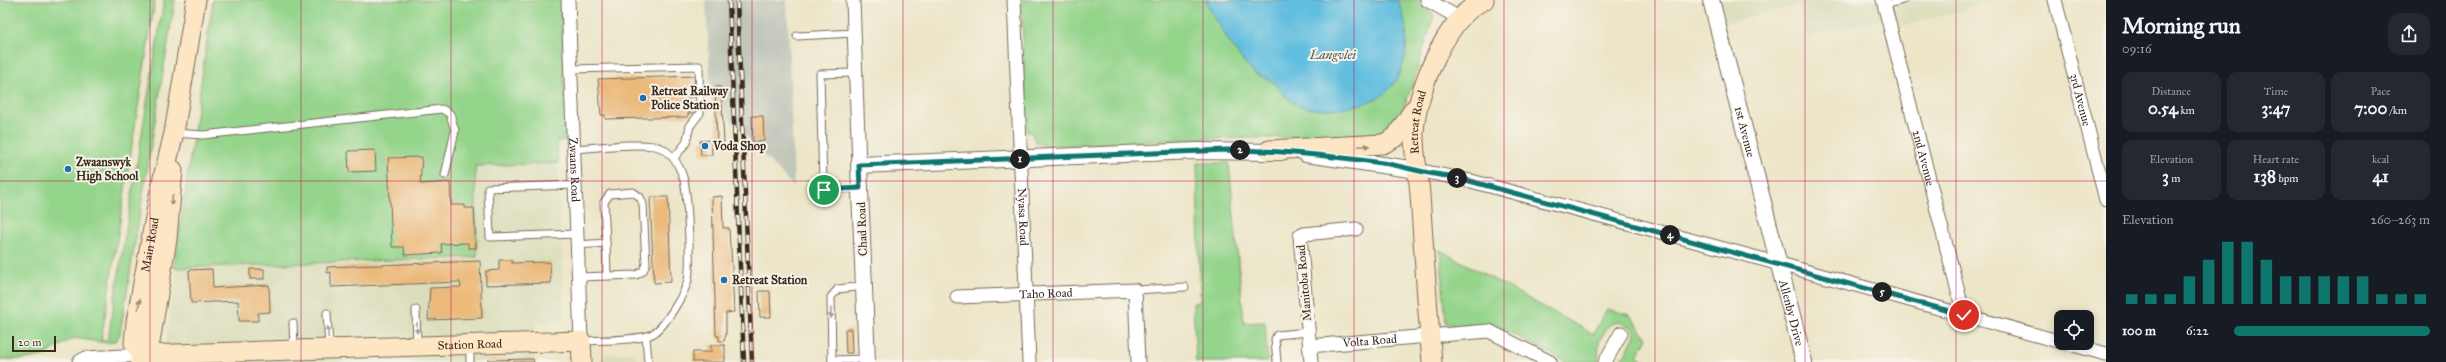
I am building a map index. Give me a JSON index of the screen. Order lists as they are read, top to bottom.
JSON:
{
  "streets": {
    "main road": ["Retreat Road", "Main Road", "Station Road"],
    "street": [
      "3rd Avenue",
      "1st Avenue",
      "2nd Avenue",
      "Zwaans Road",
      "Nyasa Road",
      "Chad Road",
      "Manitoba Road",
      "Taho Road",
      "Allenby Drive",
      "Volta Road"
    ]
  },
  "crossings": [
    ["Retreat Road", "Volta Road"],
    ["1st Avenue", "Allenby Drive"],
    ["Zwaans Road", "Station Road"],
    ["Nyasa Road", "Taho Road"],
    ["Main Road", "Station Road"],
    ["Manitoba Road", "Volta Road"]
  ],
  "water": ["Langvlei"],
  "places": [
    "Retreat Railway Police Station",
    "Voda Shop",
    "Zwaanswyk High School",
    "Retreat Station"
  ],
  "scale_bar": "20 m",
  "page": {
    "heading": ["Morning run", "09:16"],
    "stats": [
      ["Distance", "0.54 km"],
      ["Time", "3:47"],
      ["Pace", "7:00 /km"],
      ["Elevation", "3 m"],
      ["Heart rate", "138 bpm"],
      ["kcal", "41"]
    ],
    "pins": [
      "2",
      "1",
      "3",
      "4",
      "5"
    ],
    "chart": ["Elevation", "260–263 m"],
    "list": [
      {
        "name": "100 m",
        "note": "6:22"
      }
    ],
    "scale": "20 m"
  }
}
